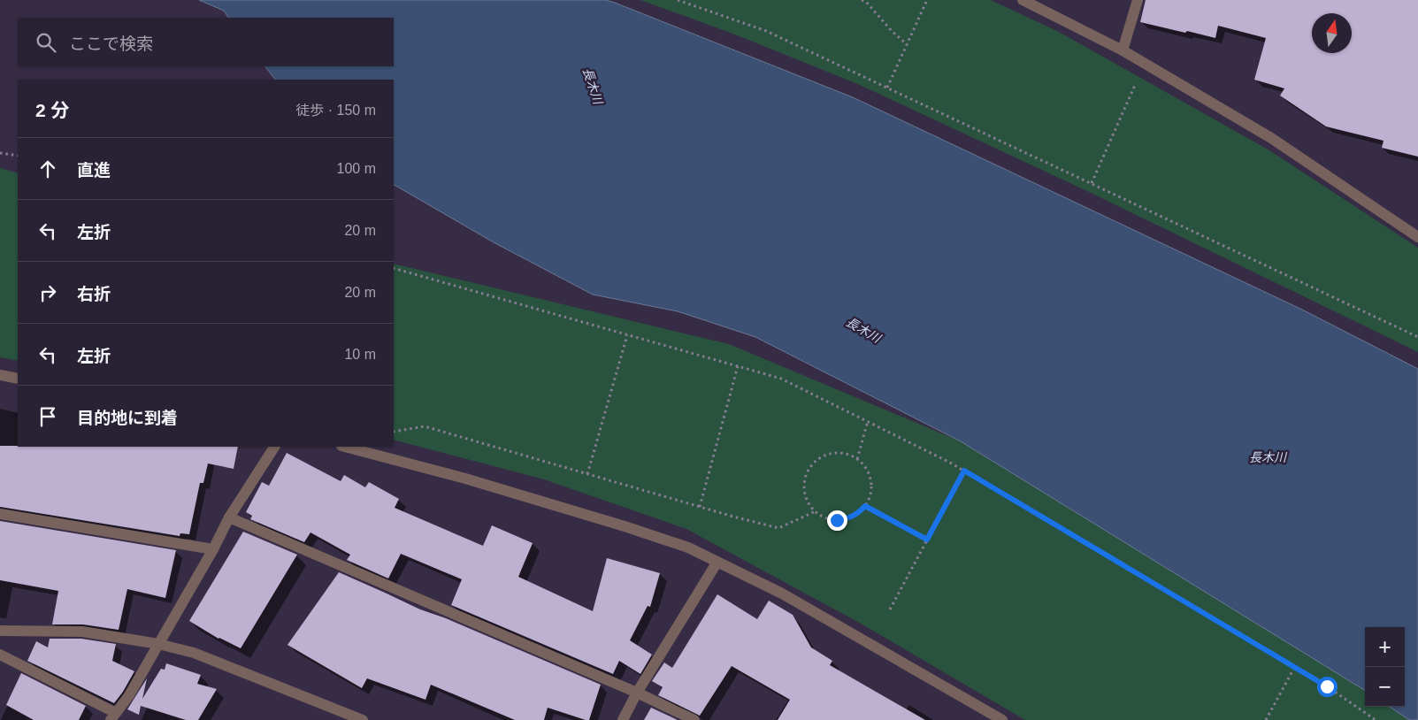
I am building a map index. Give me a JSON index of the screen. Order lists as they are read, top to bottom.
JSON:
{
  "water": ["長木川"],
  "north": "top",
  "page": {
    "search": "ここで検索",
    "heading": ["2 分", "徒歩 · 150 m"],
    "list": [
      ["直進", "100 m"],
      ["左折", "20 m"],
      ["右折", "20 m"],
      ["左折", "10 m"],
      "目的地に到着"
    ],
    "map_buttons": ["+", "−"]
  }
}
